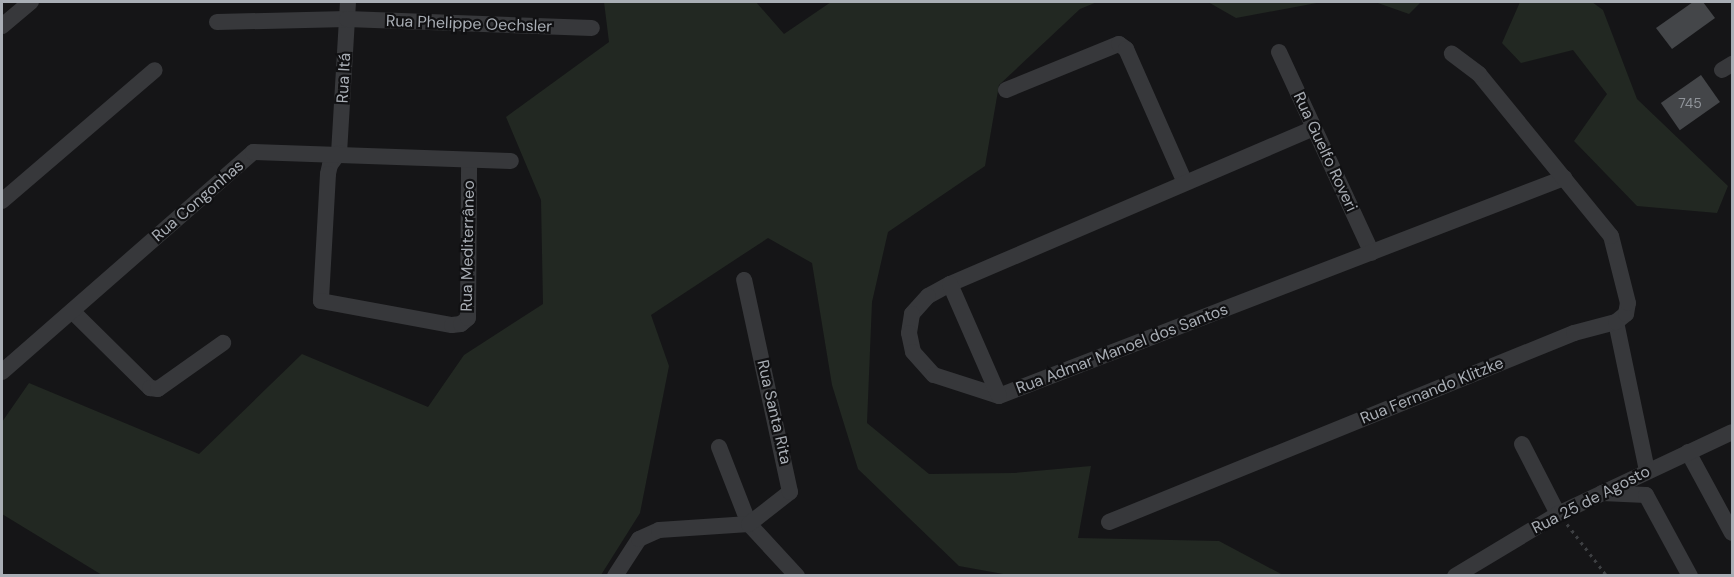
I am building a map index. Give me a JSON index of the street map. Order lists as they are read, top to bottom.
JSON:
{
  "streets": {
    "street": [
      "Rua Phelippe Oechsler",
      "Rua Itá",
      "Rua Guelfo Roveri",
      "Rua Congonhas",
      "Rua Mediterrâneo",
      "Rua Admar Manoel dos Santos",
      "Rua Fernando Klitzke",
      "Rua Santa Rita",
      "Rua 25 de Agosto"
    ]
  },
  "crossings": [
    ["Rua Phelippe Oechsler", "Rua Itá"],
    ["Rua Itá", "Rua Congonhas"],
    ["Rua Itá", "Rua Mediterrâneo"],
    ["Rua Guelfo Roveri", "Rua Admar Manoel dos Santos"],
    ["Rua Congonhas", "Rua Mediterrâneo"]
  ],
  "house_numbers": ["745"]
}
